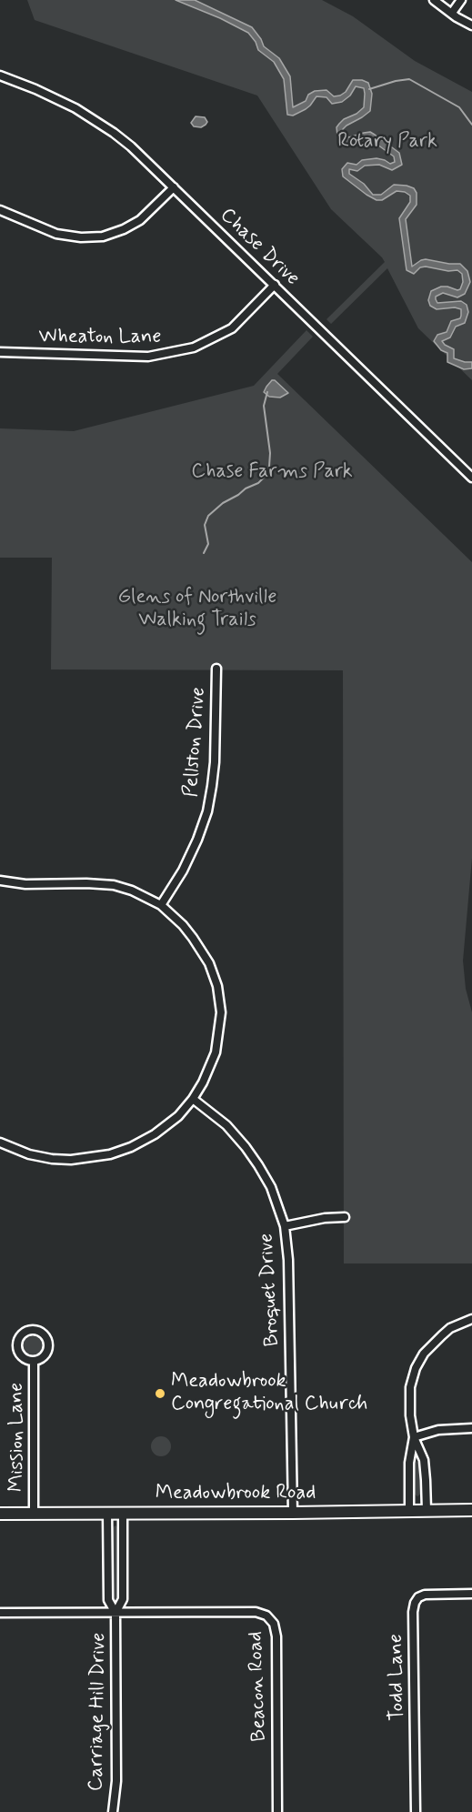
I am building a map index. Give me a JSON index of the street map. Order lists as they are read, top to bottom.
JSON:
{
  "streets": {
    "street": [
      "Chase Drive",
      "Wheaton Lane",
      "Pellston Drive",
      "Broquet Drive",
      "Mission Lane",
      "Meadowbrook Road",
      "Todd Lane",
      "Beacon Road",
      "Carriage Hill Drive"
    ]
  },
  "crossings": [
    ["Chase Drive", "Wheaton Lane"],
    ["Broquet Drive", "Meadowbrook Road"],
    ["Mission Lane", "Meadowbrook Road"],
    ["Meadowbrook Road", "Carriage Hill Drive"],
    ["Beacon Road", "Carriage Hill Drive"]
  ],
  "parks": ["Rotary Park", "Chase Farms Park", "Glens of Northville Walking Trails"],
  "places": ["Meadowbrook Congregational Church"]
}
